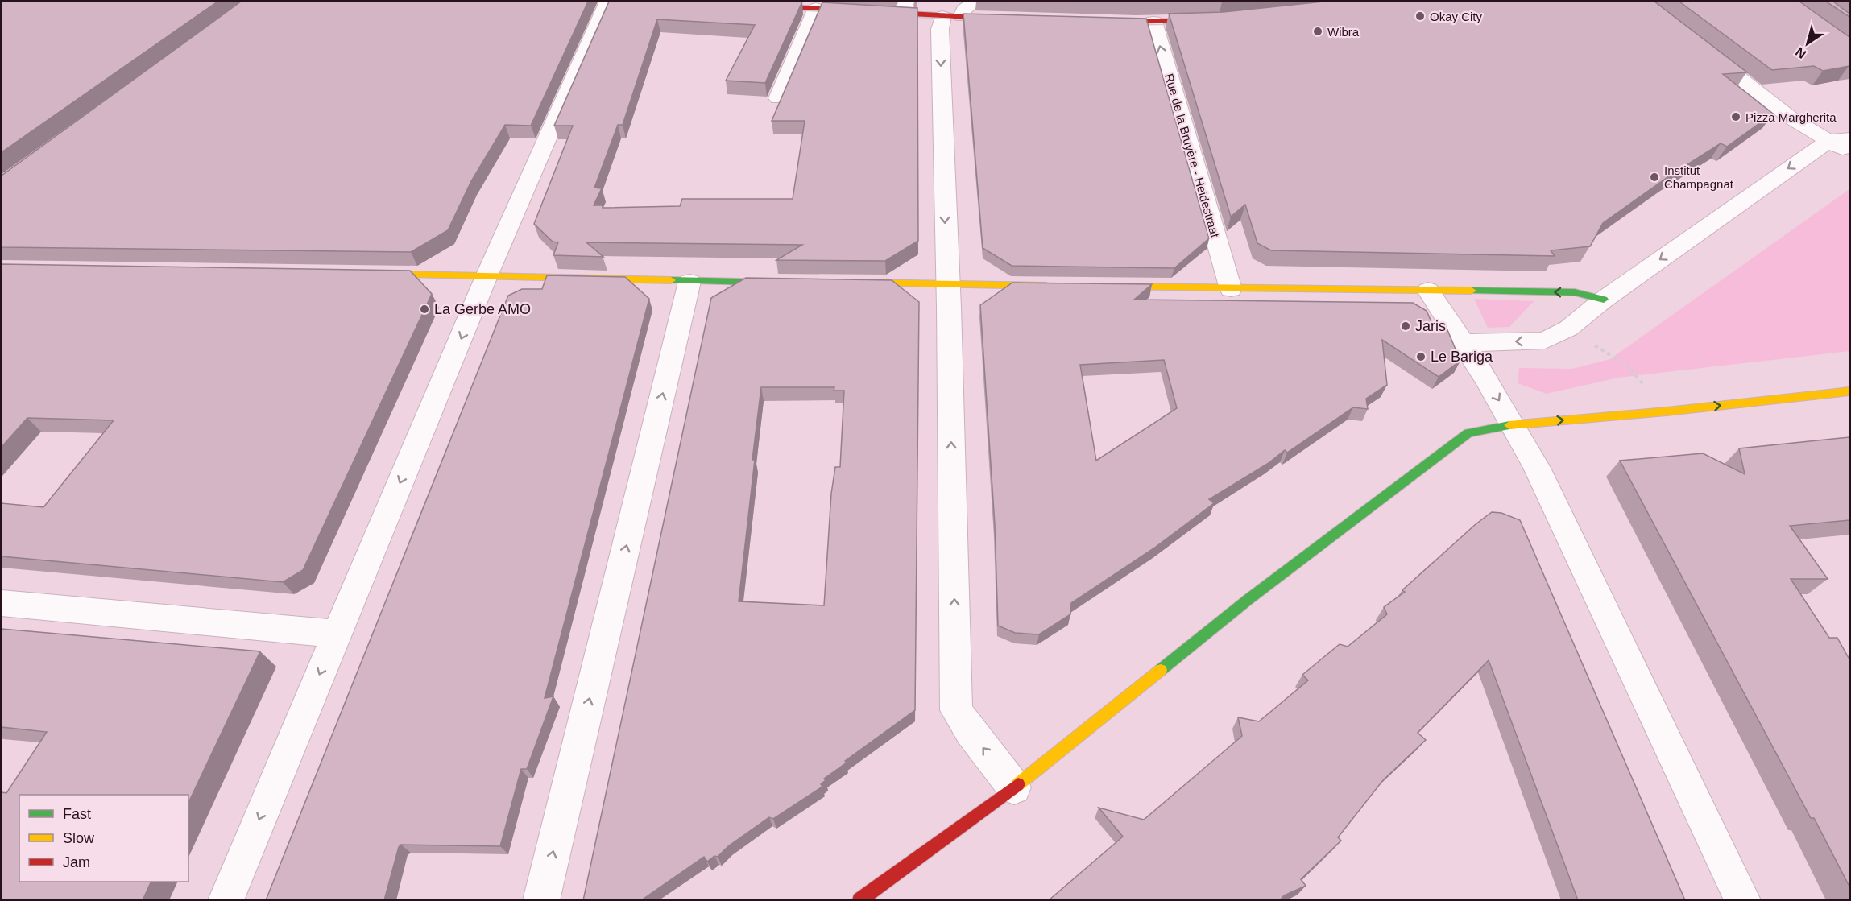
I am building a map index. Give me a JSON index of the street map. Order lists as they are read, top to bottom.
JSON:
{
  "streets": {
    "street": ["Rue de la Bruyère - Heidestraat"]
  },
  "one_way": ["Rue de la Bruyère - Heidestraat"],
  "places": [
    "Okay City",
    "Wibra",
    "Pizza Margherita",
    "Institut Champagnat",
    "La Gerbe AMO",
    "Jaris",
    "Le Bariga"
  ],
  "legend": ["Fast", "Slow", "Jam"],
  "north": "bottom left"
}
